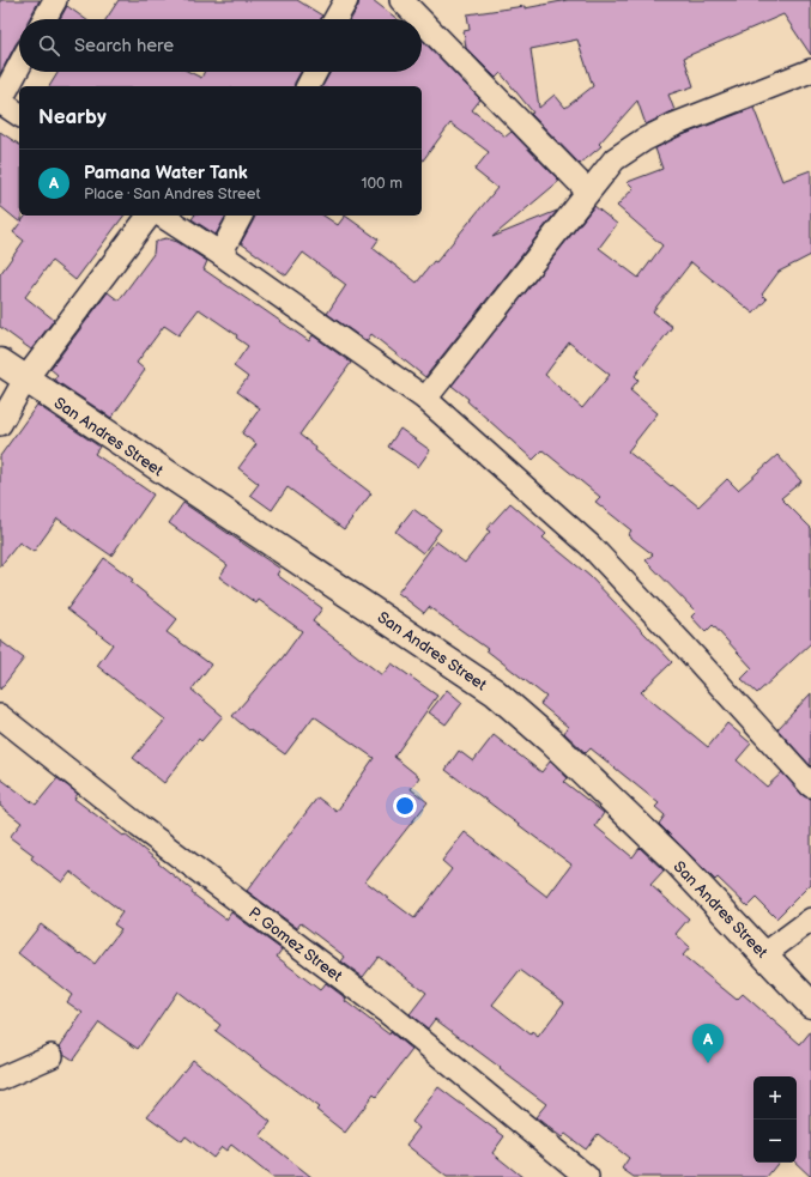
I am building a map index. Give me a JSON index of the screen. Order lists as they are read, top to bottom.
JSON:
{
  "streets": {
    "main road": ["San Andres Street"],
    "street": ["P. Gomez Street"]
  },
  "page": {
    "search": "Search here",
    "heading": "Nearby",
    "list": [
      {
        "mark": "A",
        "name": "Pamana Water Tank",
        "note": "Place · San Andres Street",
        "value": "100 m"
      }
    ],
    "pins": "A",
    "map_buttons": ["+", "−"]
  }
}
